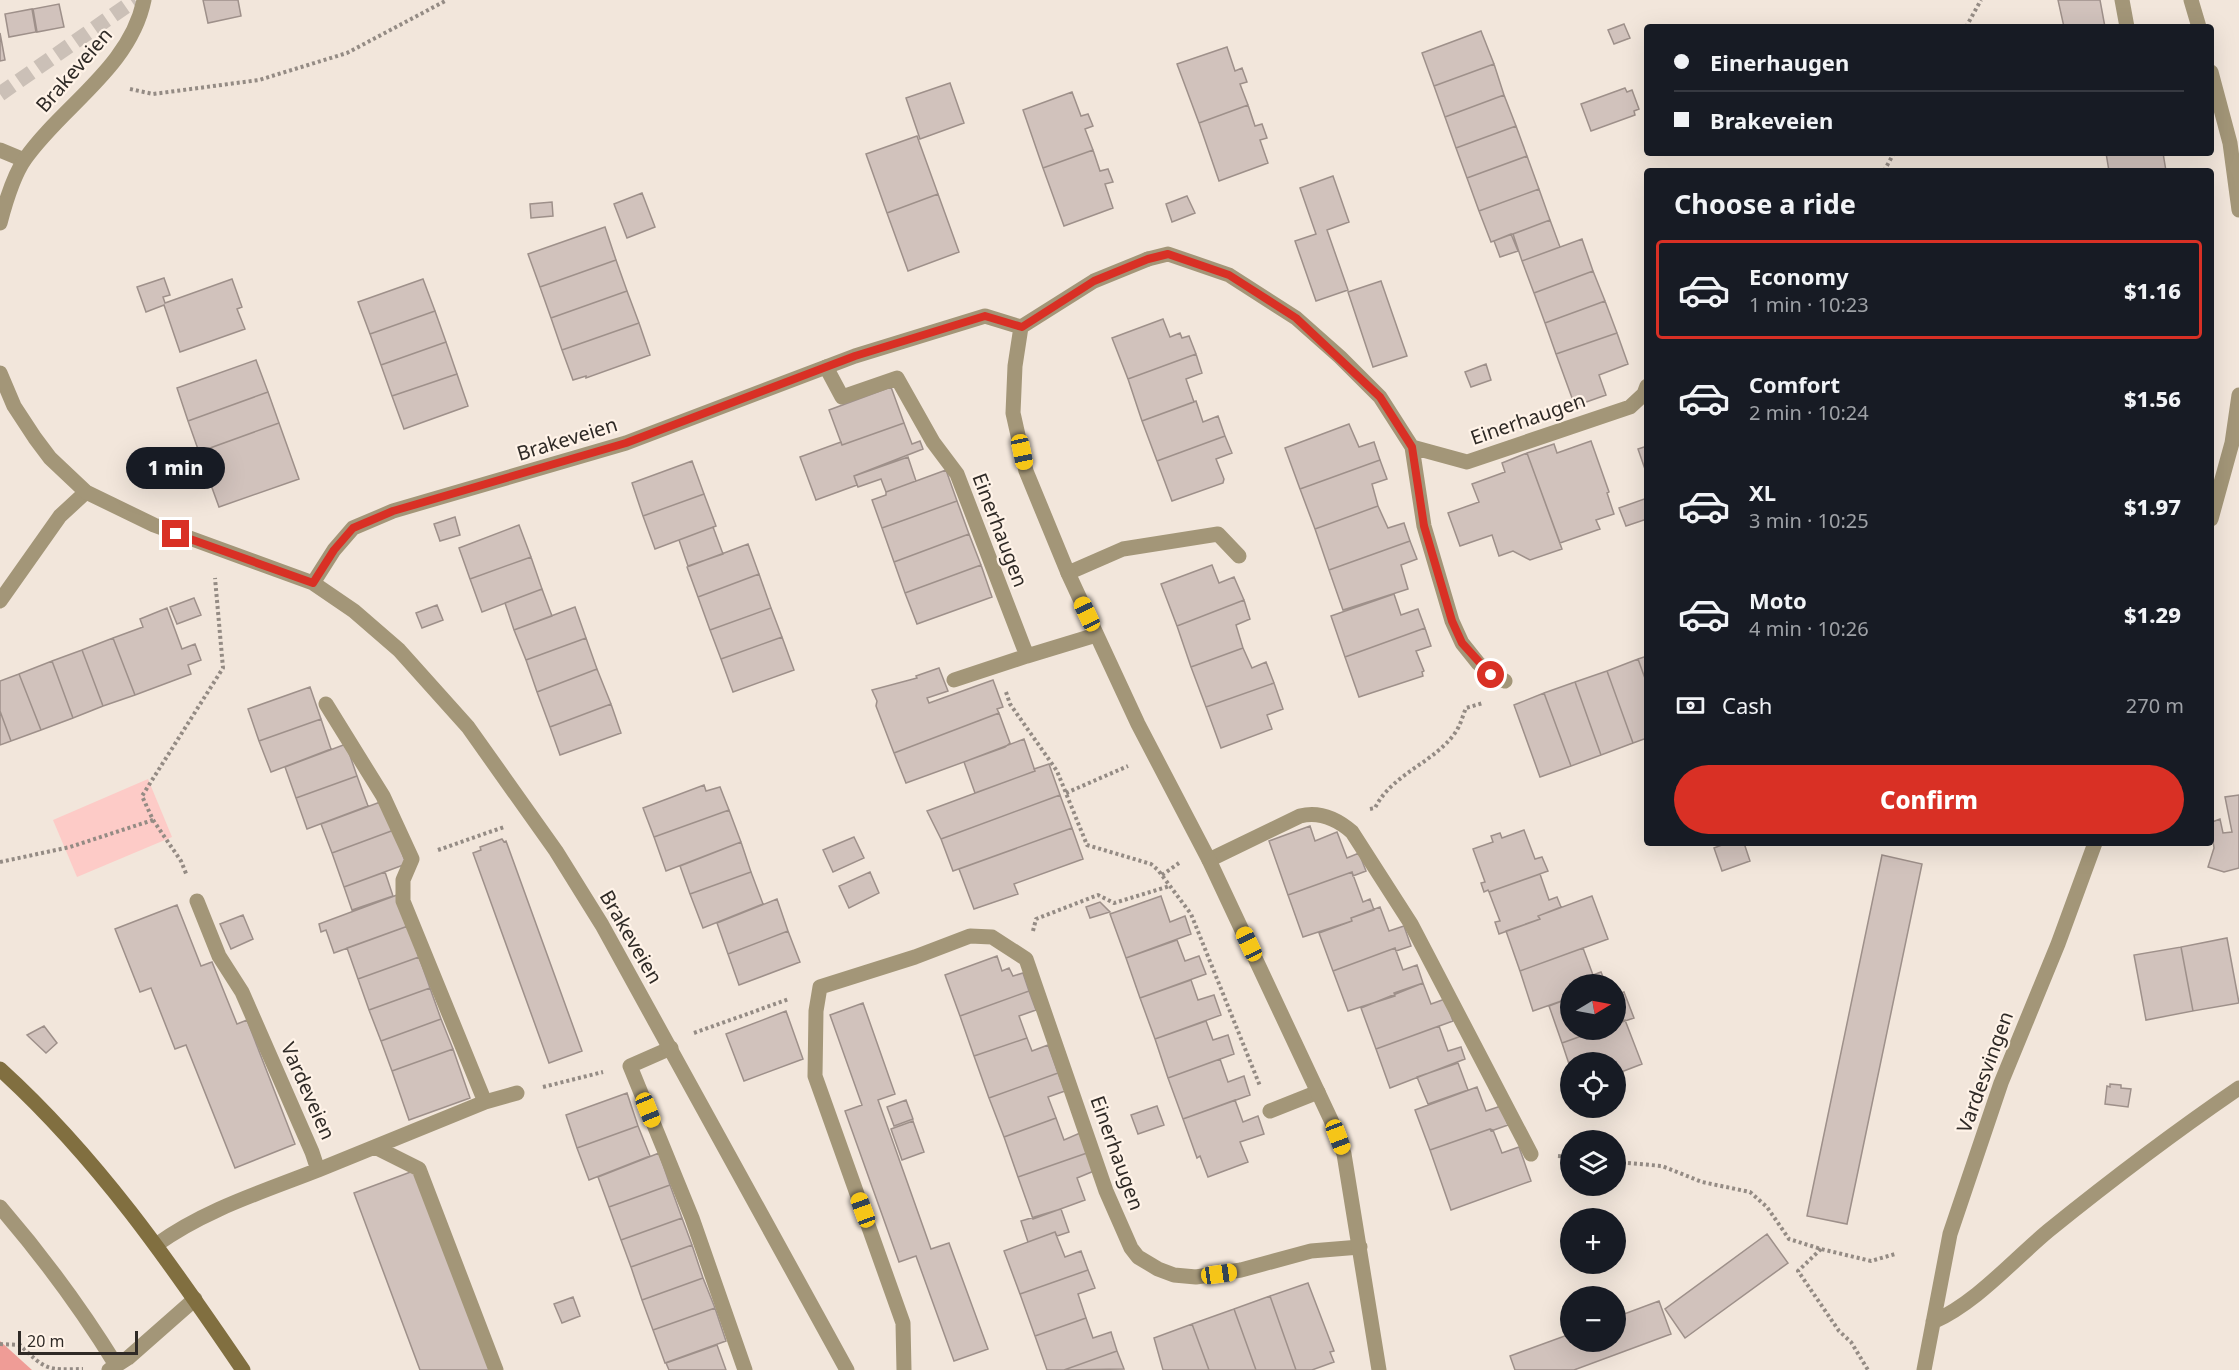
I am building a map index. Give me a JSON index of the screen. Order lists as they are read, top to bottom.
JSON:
{
  "streets": {
    "street": [
      "Brakeveien",
      "Einerhaugen",
      "Vardesvingen",
      "Vardeveien"
    ]
  },
  "crossings": [
    ["Brakeveien", "Einerhaugen"]
  ],
  "scale_bar": "20 m",
  "north": "right",
  "page": {
    "banner": ["Einerhaugen", "Brakeveien"],
    "heading": "Choose a ride",
    "list": [
      {
        "name": "Economy",
        "note": "1 min · 10:23",
        "value": "$1.16"
      },
      {
        "name": "Comfort",
        "note": "2 min · 10:24",
        "value": "$1.56"
      },
      {
        "name": "XL",
        "note": "3 min · 10:25",
        "value": "$1.97"
      },
      {
        "name": "Moto",
        "note": "4 min · 10:26",
        "value": "$1.29"
      }
    ],
    "bubble": "1 min",
    "pay": ["Cash", "270 m"],
    "buttons": "Confirm",
    "map_buttons": ["+", "−"],
    "scale": "20 m"
  }
}
